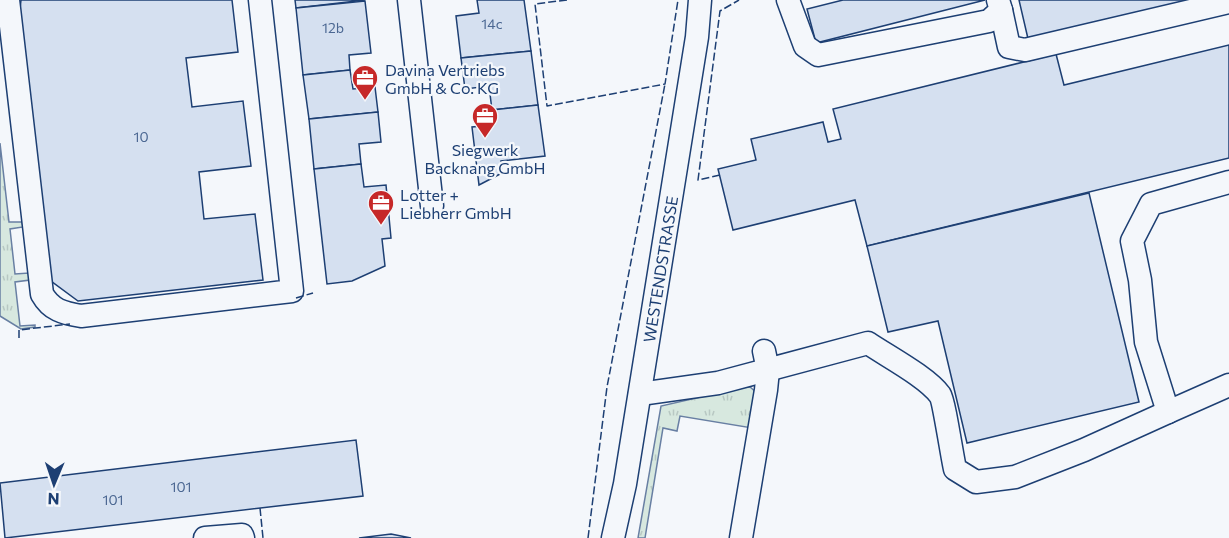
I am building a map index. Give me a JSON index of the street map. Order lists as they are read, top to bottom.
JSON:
{
  "streets": {
    "street": ["WESTENDSTRASSE"]
  },
  "places": {
    "office": ["Davina Vertriebs GmbH & Co. KG", "Siegwerk Backnang GmbH", "Lotter + Liebherr GmbH"]
  },
  "house_numbers": [
    "14c",
    "12b",
    "10",
    "101",
    "101"
  ],
  "north": "bottom"
}
